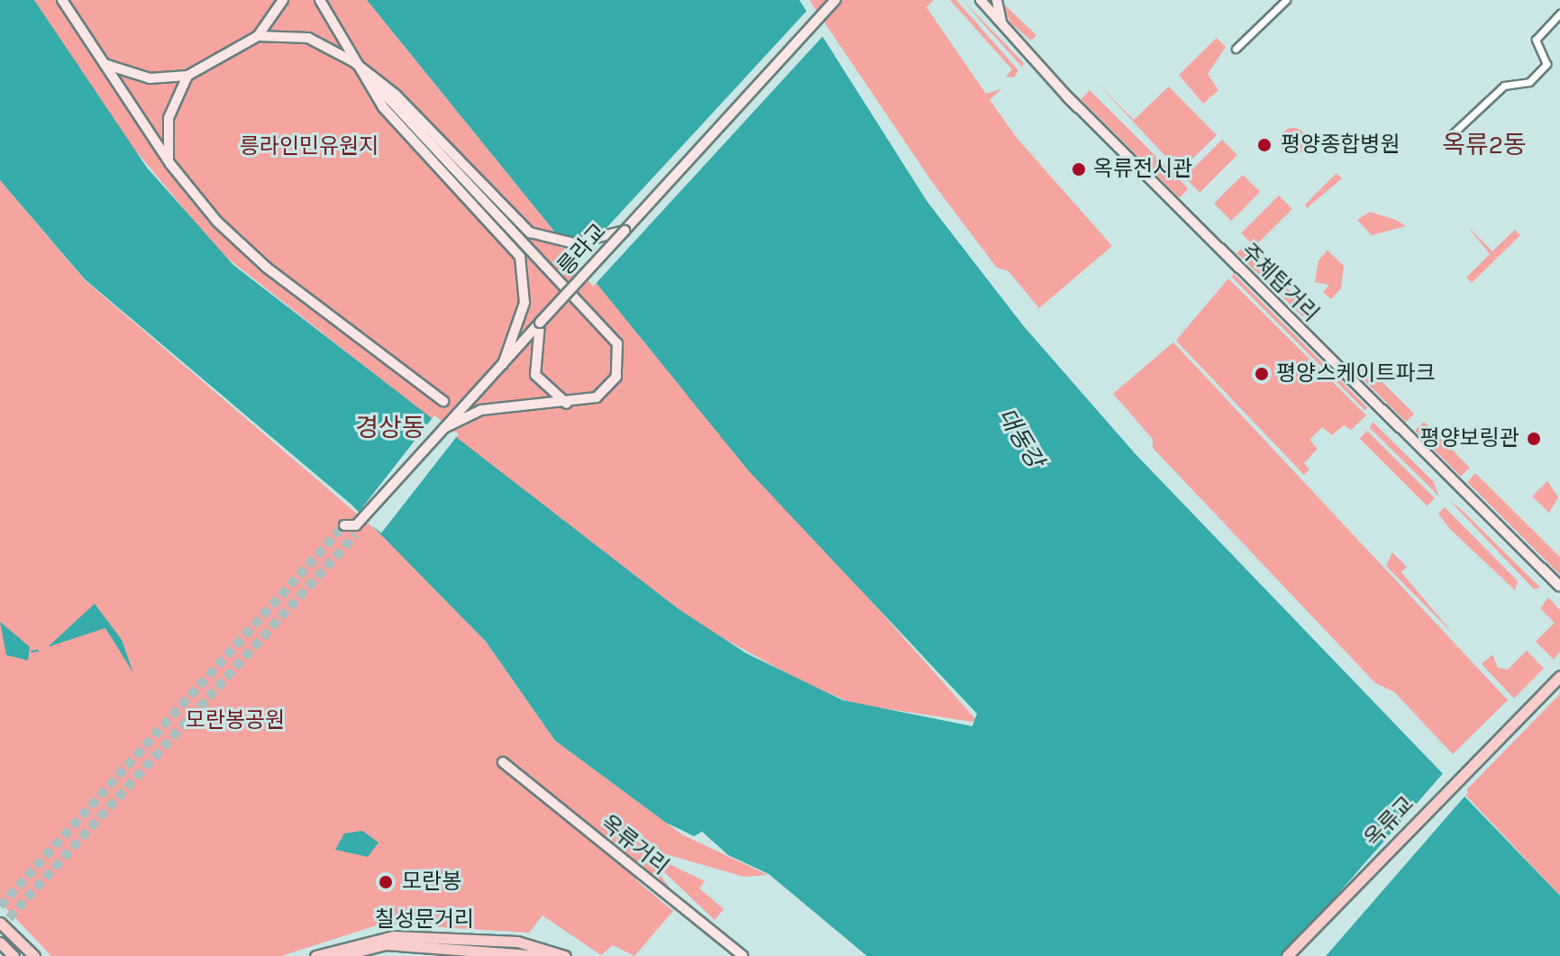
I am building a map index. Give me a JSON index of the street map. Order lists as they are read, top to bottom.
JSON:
{
  "streets": {
    "main road": [
      "릉라교",
      "주체탑거리",
      "옥류교",
      "옥류거리",
      "칠성문거리"
    ]
  },
  "districts": ["옥류2동", "경상동"],
  "water": ["대동강"],
  "parks": ["릉라인민유원지", "모란봉공원"],
  "places": [
    "평양종합병원",
    "옥류전시관",
    "평양스케이트파크",
    "평양보링관",
    "모란봉"
  ]
}
